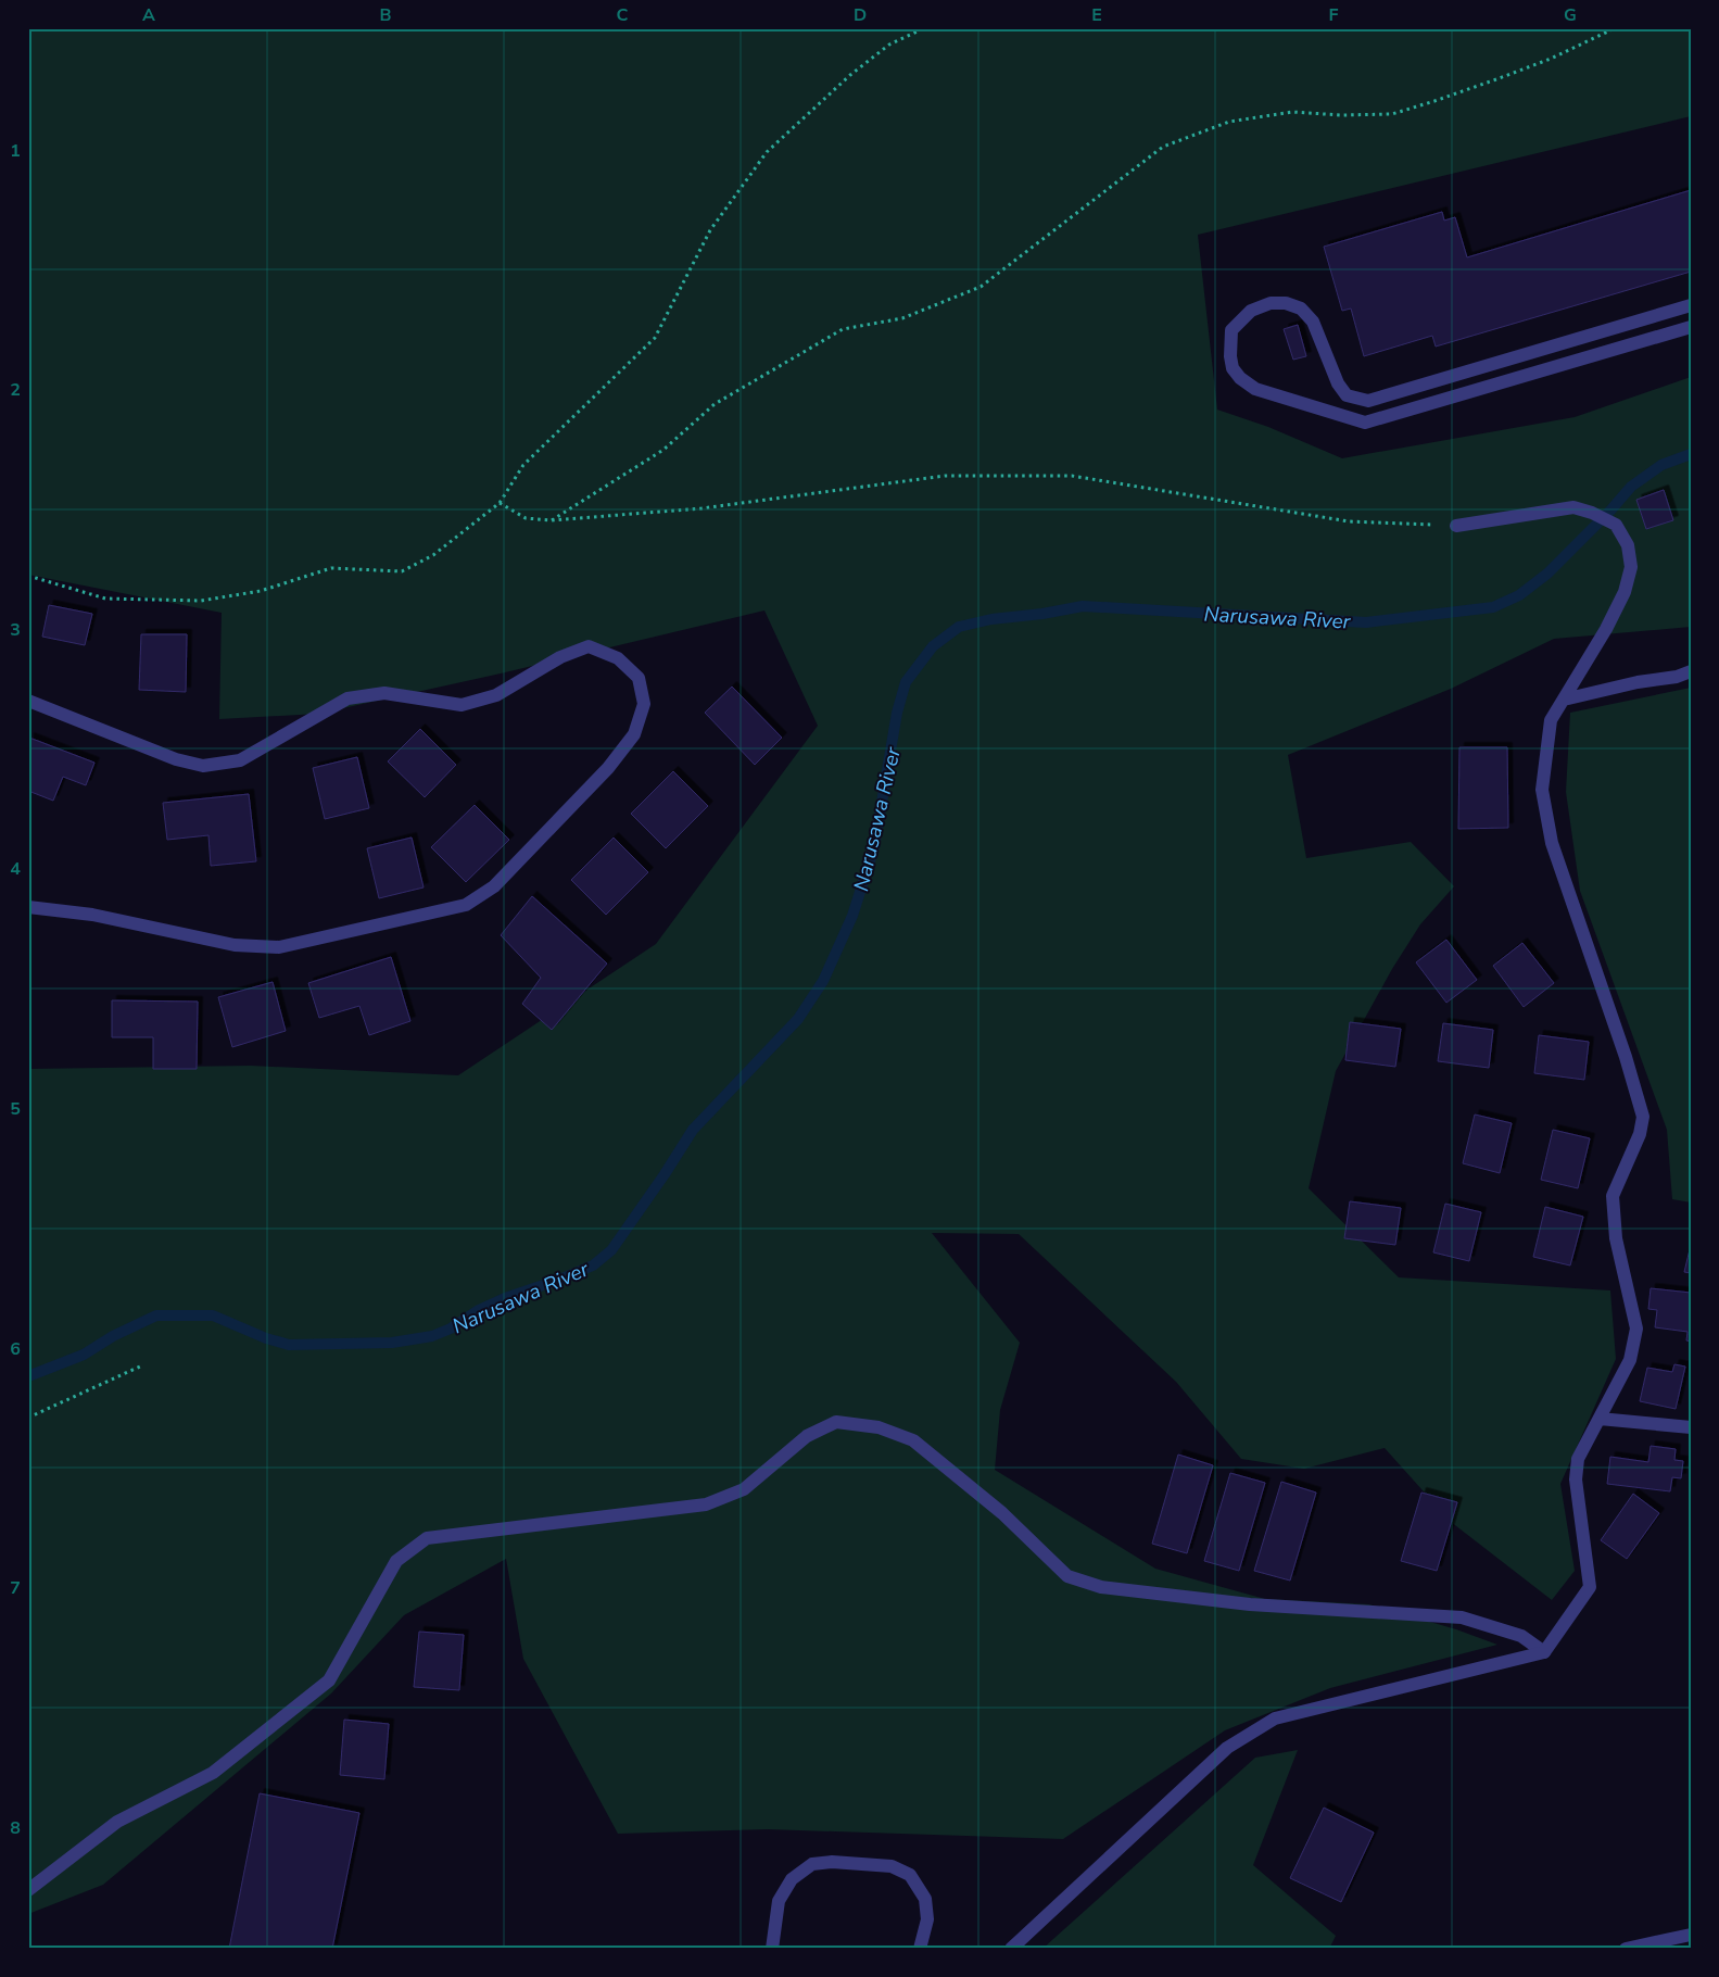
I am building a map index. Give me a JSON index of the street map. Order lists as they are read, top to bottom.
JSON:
{
  "water": ["Narusawa River"],
  "grid": {
    "columns": [
      "A",
      "B",
      "C",
      "D",
      "E",
      "F",
      "G"
    ],
    "rows": [
      "1",
      "2",
      "3",
      "4",
      "5",
      "6",
      "7",
      "8"
    ]
  }
}
